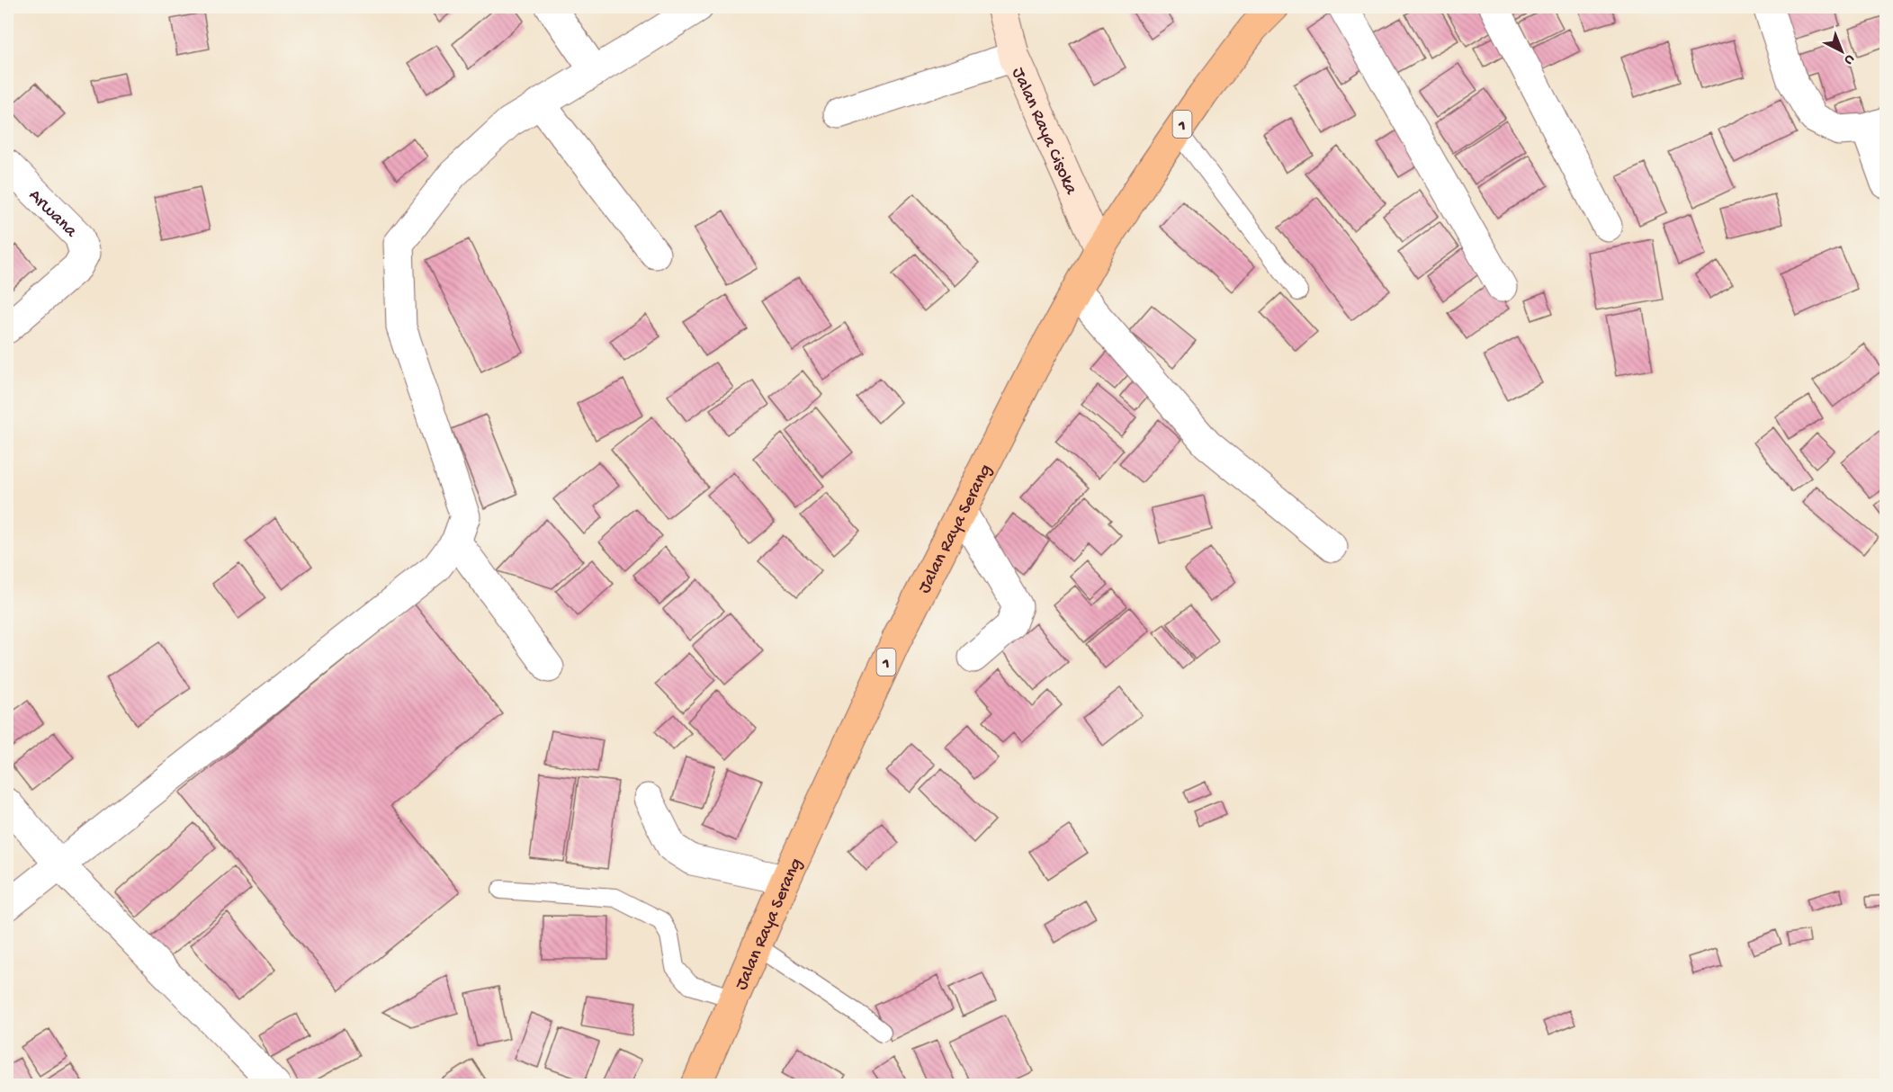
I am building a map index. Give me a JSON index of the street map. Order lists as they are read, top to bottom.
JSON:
{
  "streets": {
    "highway": ["1", "Jalan Raya Serang"],
    "street": ["Jalan Raya Cisoka", "Arwana"]
  },
  "crossings": [
    ["Jalan Raya Cisoka", "Jalan Raya Serang"]
  ],
  "north": "bottom right"
}
